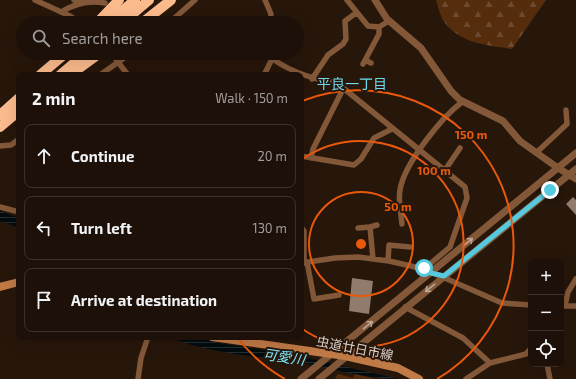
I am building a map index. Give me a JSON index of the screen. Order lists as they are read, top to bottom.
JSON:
{
  "streets": {
    "main road": ["虫道廿日市線"]
  },
  "districts": ["平良一丁目"],
  "water": ["可愛川"],
  "page": {
    "search": "Search here",
    "heading": ["2 min", "Walk · 150 m"],
    "list": [
      ["Continue", "20 m"],
      ["Turn left", "130 m"],
      "Arrive at destination"
    ],
    "map_buttons": ["+", "−"]
  },
  "rings": ["150 m", "100 m", "50 m"]
}
